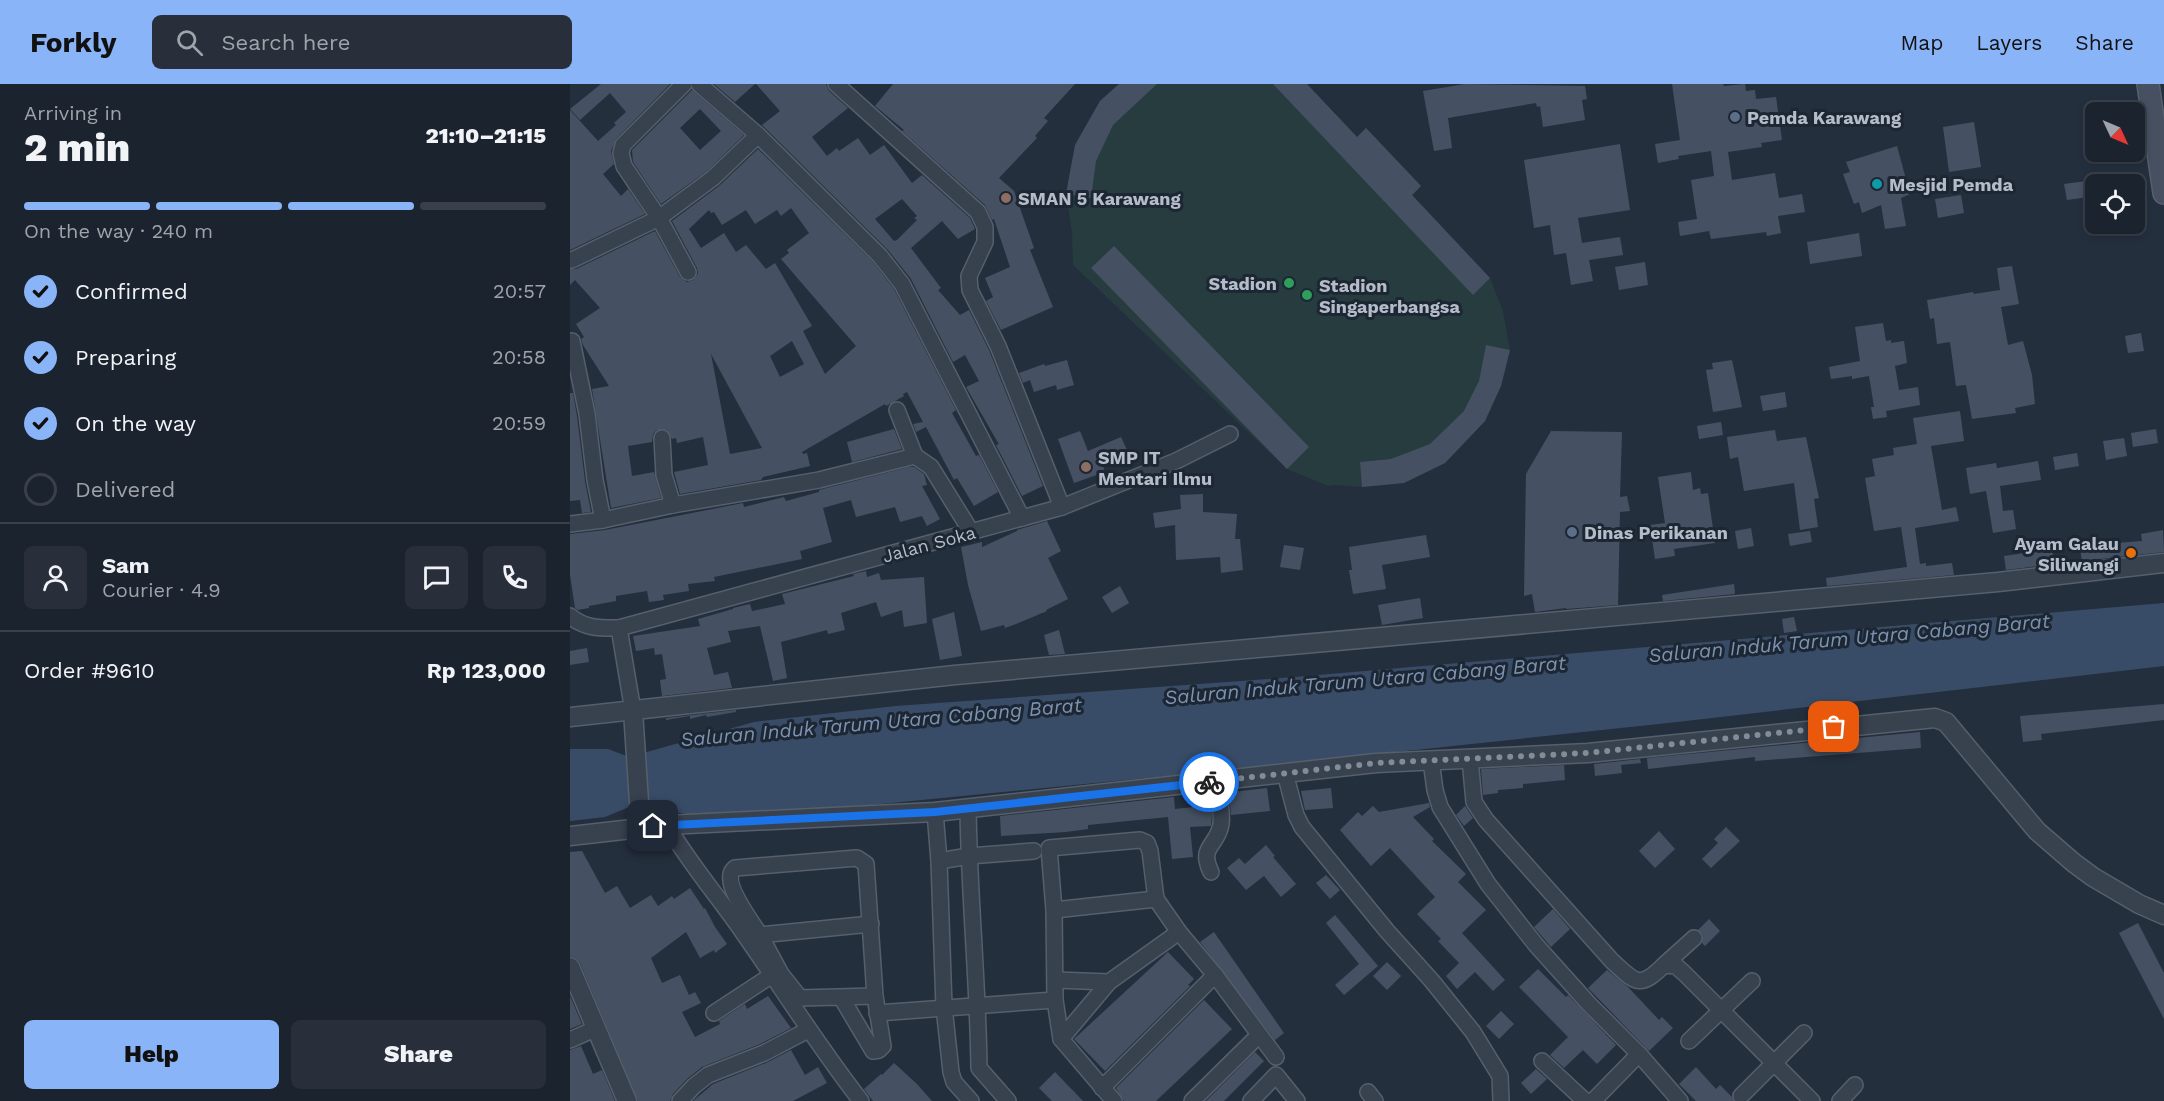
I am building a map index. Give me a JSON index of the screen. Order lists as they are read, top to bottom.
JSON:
{
  "streets": {
    "street": ["Jalan Soka"]
  },
  "water": ["Saluran Induk Tarum Utara Cabang Barat"],
  "places": [
    "Pemda Karawang",
    "Mesjid Pemda",
    "SMAN 5 Karawang",
    "Stadion",
    "Stadion Singaperbangsa",
    "SMP IT Mentari Ilmu",
    "Dinas Perikanan",
    "Ayam Galau Siliwangi"
  ],
  "north": "bottom right",
  "page": {
    "header": "Forkly",
    "search": "Search here",
    "nav": ["Map", "Layers", "Share"],
    "heading": ["2 min", "Arriving in", "21:10–21:15"],
    "panel": [
      "Sam",
      "Courier · 4.9",
      "Order #9610",
      "Rp 123,000"
    ],
    "bar": "On the way · 240 m",
    "list": [
      ["Confirmed", "20:57"],
      ["Preparing", "20:58"],
      ["On the way", "20:59"],
      "Delivered"
    ],
    "buttons": ["Help", "Share"]
  }
}
